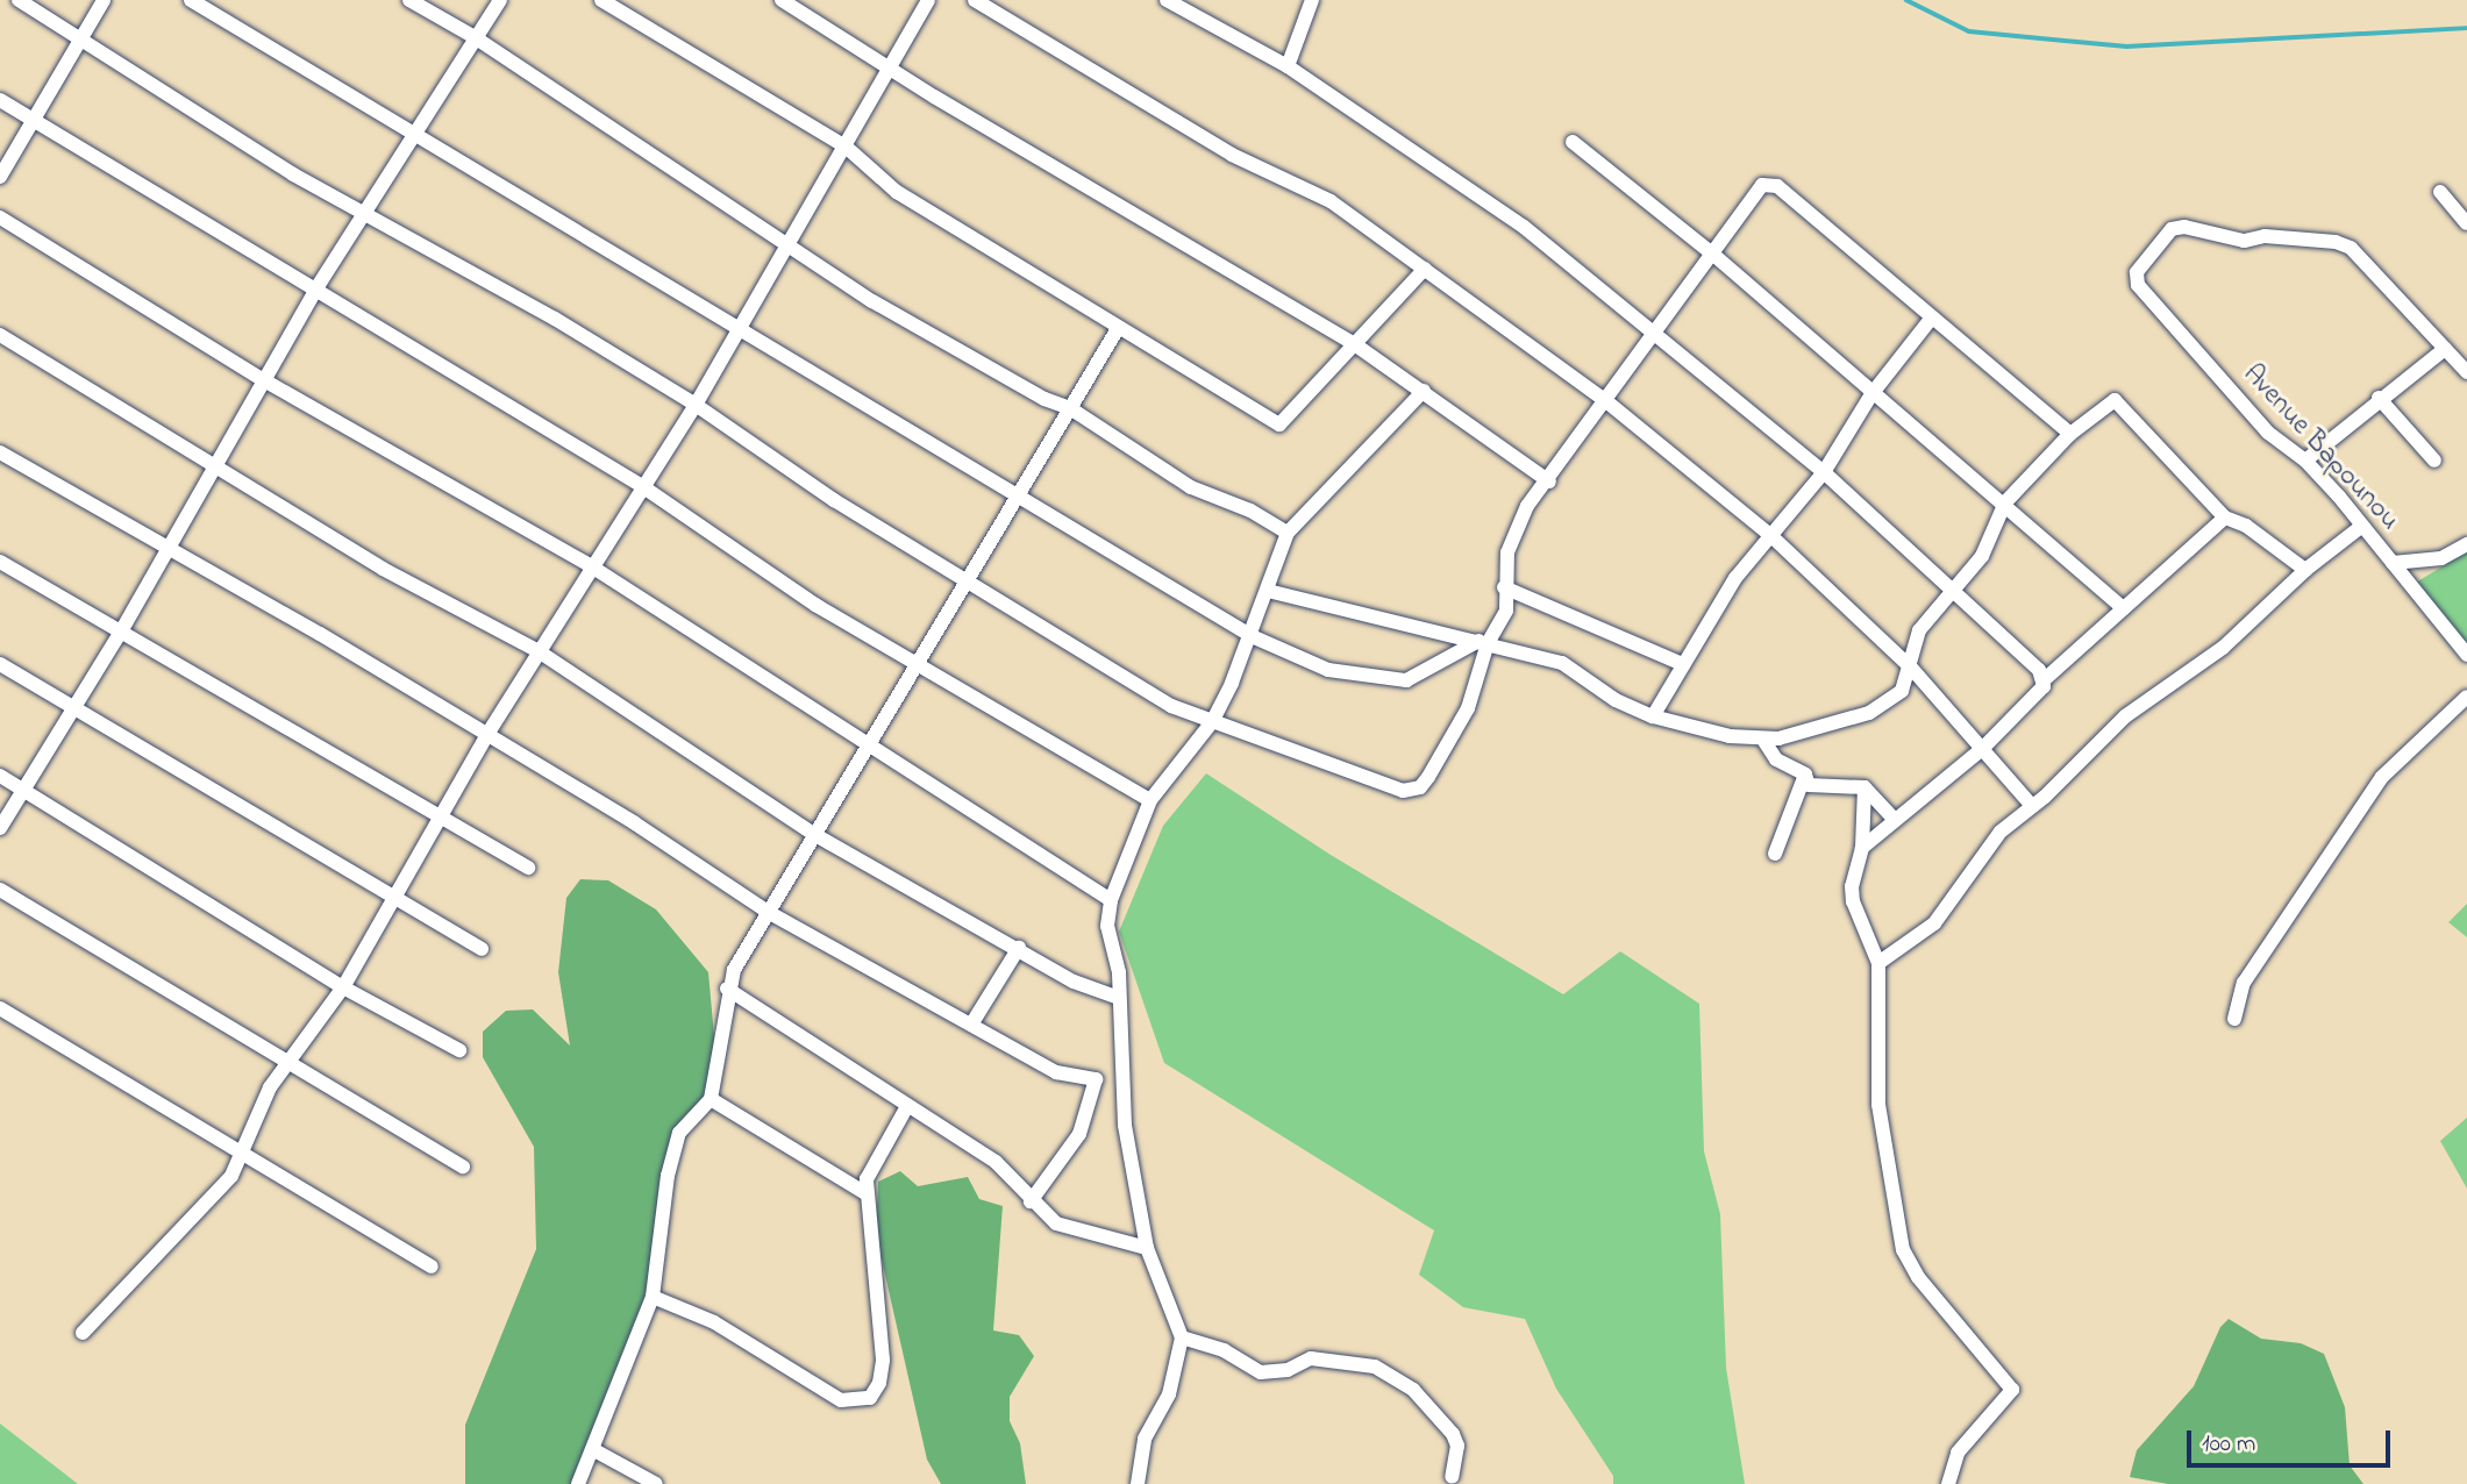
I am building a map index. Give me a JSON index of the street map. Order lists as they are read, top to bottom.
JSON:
{
  "streets": {
    "street": ["Avenue Bapounou"]
  },
  "scale_bar": "100 m"
}
